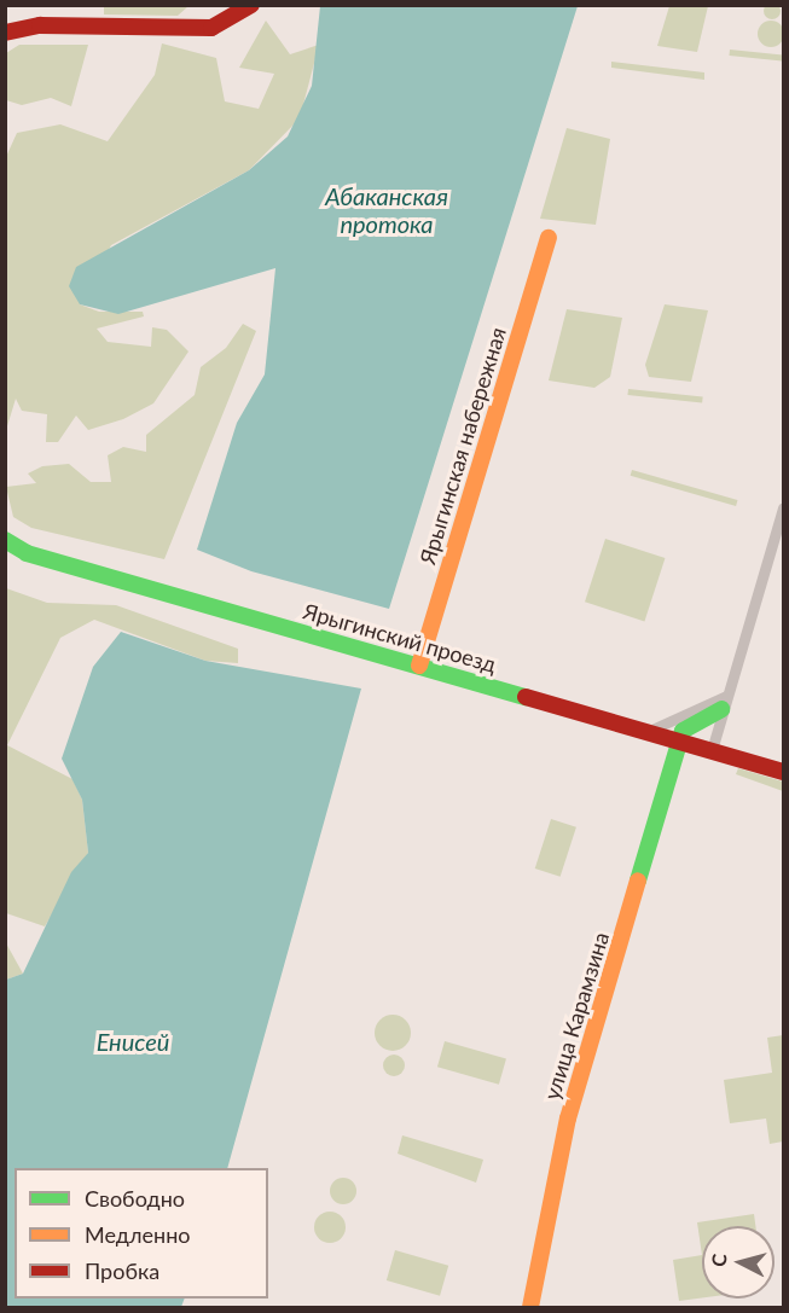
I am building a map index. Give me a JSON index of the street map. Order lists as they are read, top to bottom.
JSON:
{
  "streets": {
    "street": ["Ярыгинская набережная", "Ярыгинский проезд", "улица Карамзина"]
  },
  "crossings": [
    ["Ярыгинская набережная", "Ярыгинский проезд"],
    ["Ярыгинский проезд", "улица Карамзина"]
  ],
  "water": ["Абаканская протока", "Енисей"],
  "legend": ["Свободно", "Медленно", "Пробка"],
  "north": "left"
}
